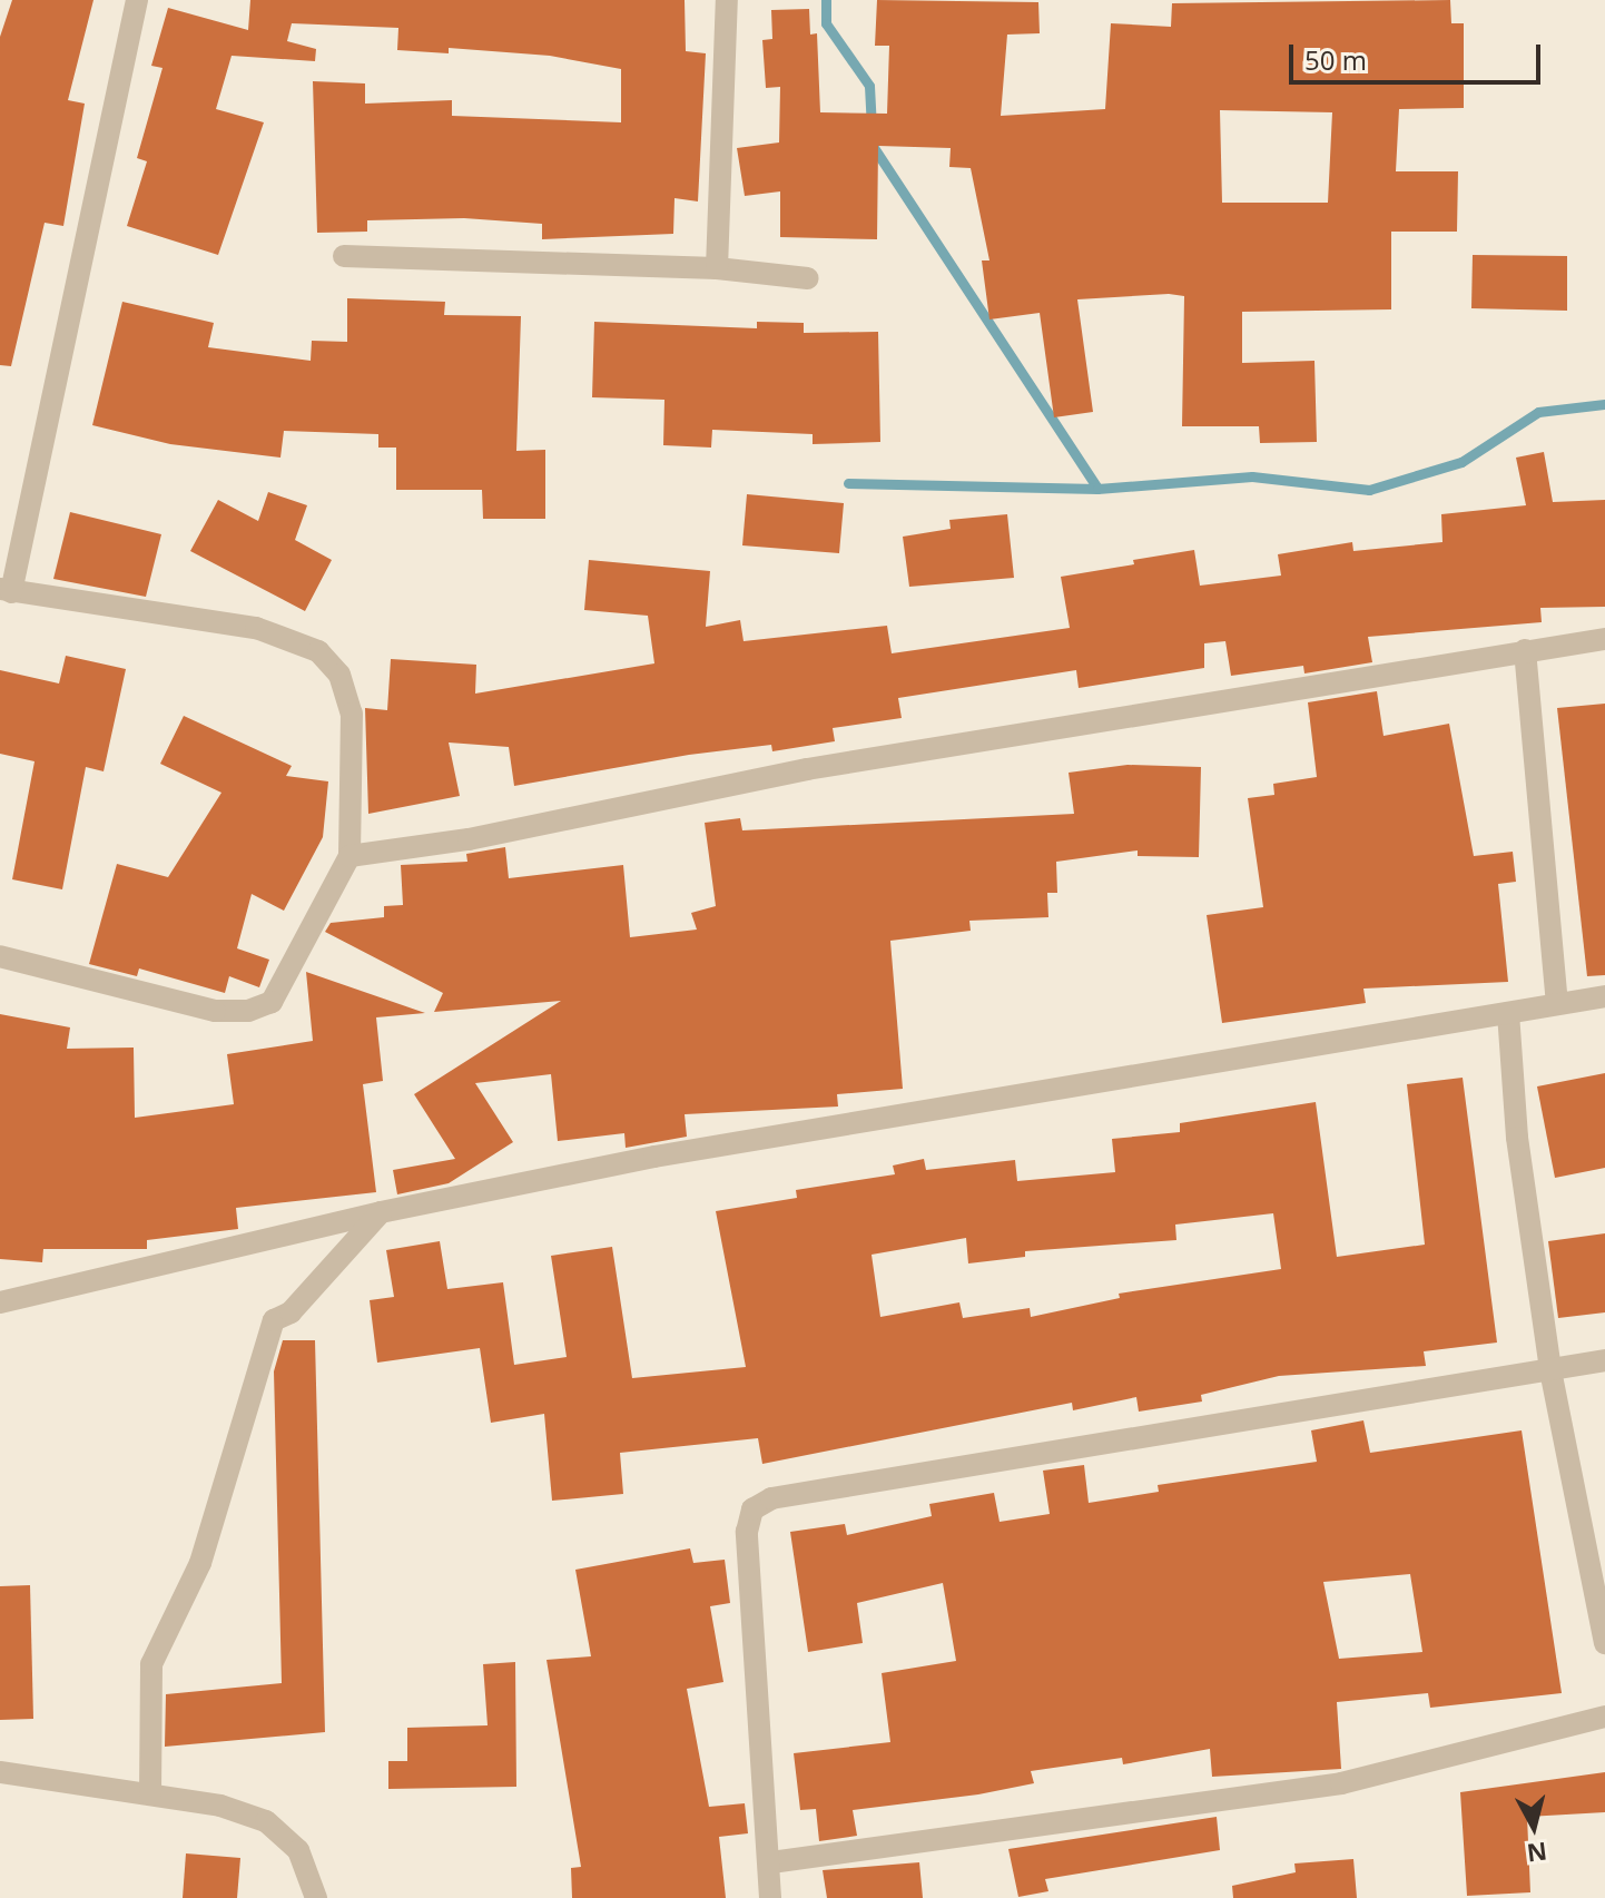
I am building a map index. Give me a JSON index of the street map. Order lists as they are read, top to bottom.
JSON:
{
  "scale_bar": "50 m",
  "north": "bottom"
}
